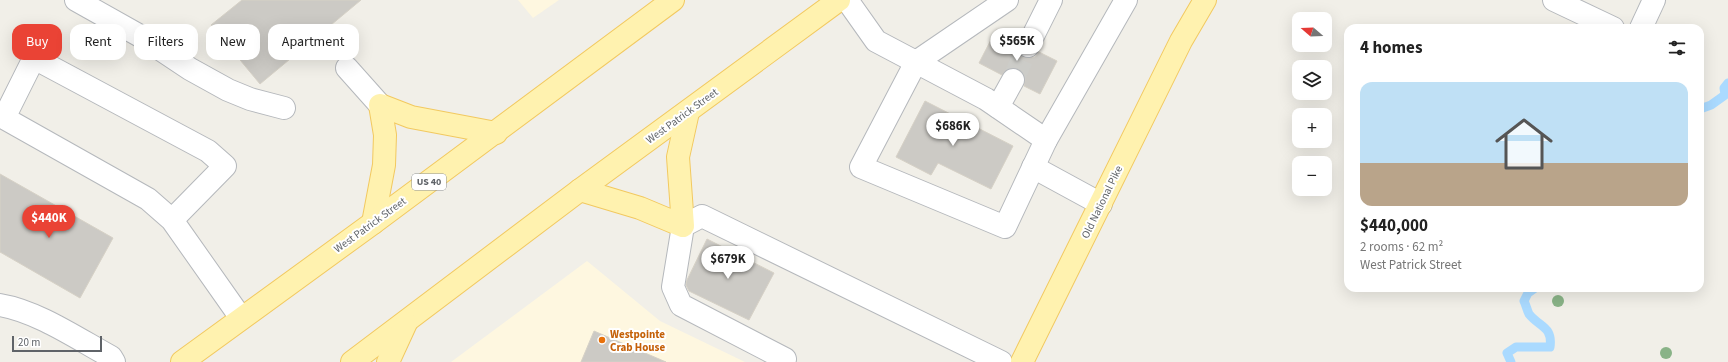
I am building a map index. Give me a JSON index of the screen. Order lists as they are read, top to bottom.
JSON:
{
  "streets": {
    "main road": ["West Patrick Street", "US 40", "Old National Pike"]
  },
  "places": ["Westpointe Crab House"],
  "scale_bar": "20 m",
  "north": "left",
  "page": {
    "map_buttons": ["+", "−"],
    "chip": [
      "Buy",
      "Rent",
      "Filters",
      "New",
      "Apartment"
    ],
    "heading": "4 homes",
    "price": [
      "$565K",
      "$686K",
      "$440K",
      "$679K"
    ],
    "list": [
      {
        "name": "$440,000",
        "note": "2 rooms · 62 m² · West Patrick Street"
      }
    ],
    "scale": "20 m"
  }
}
